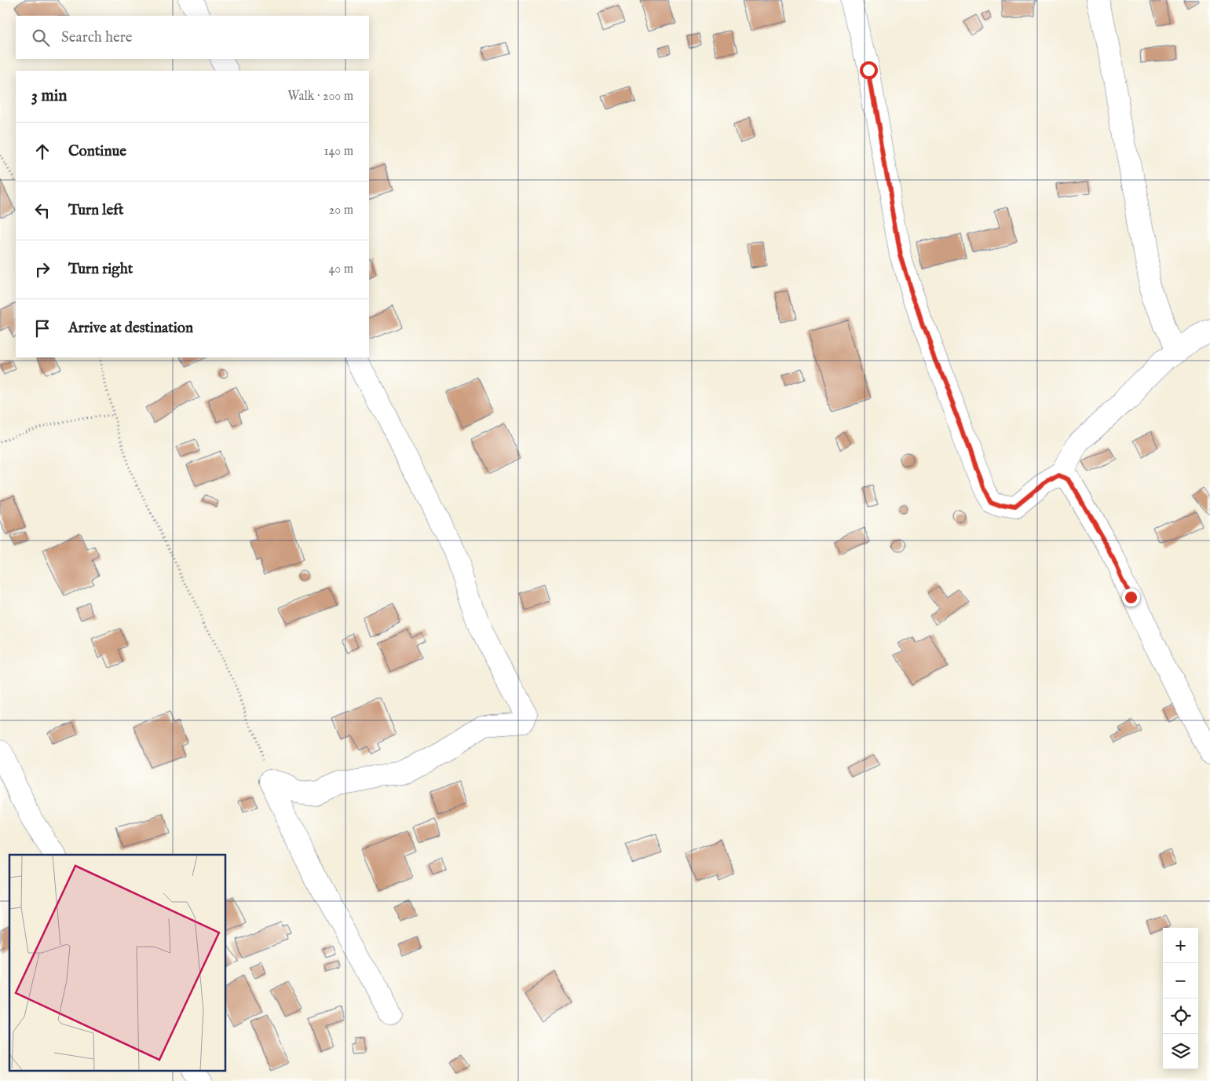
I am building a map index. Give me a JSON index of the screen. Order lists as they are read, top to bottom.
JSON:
{
  "page": {
    "search": "Search here",
    "heading": ["3 min", "Walk · 200 m"],
    "list": [
      ["Continue", "140 m"],
      ["Turn left", "20 m"],
      ["Turn right", "40 m"],
      "Arrive at destination"
    ],
    "map_buttons": ["+", "−"]
  }
}
